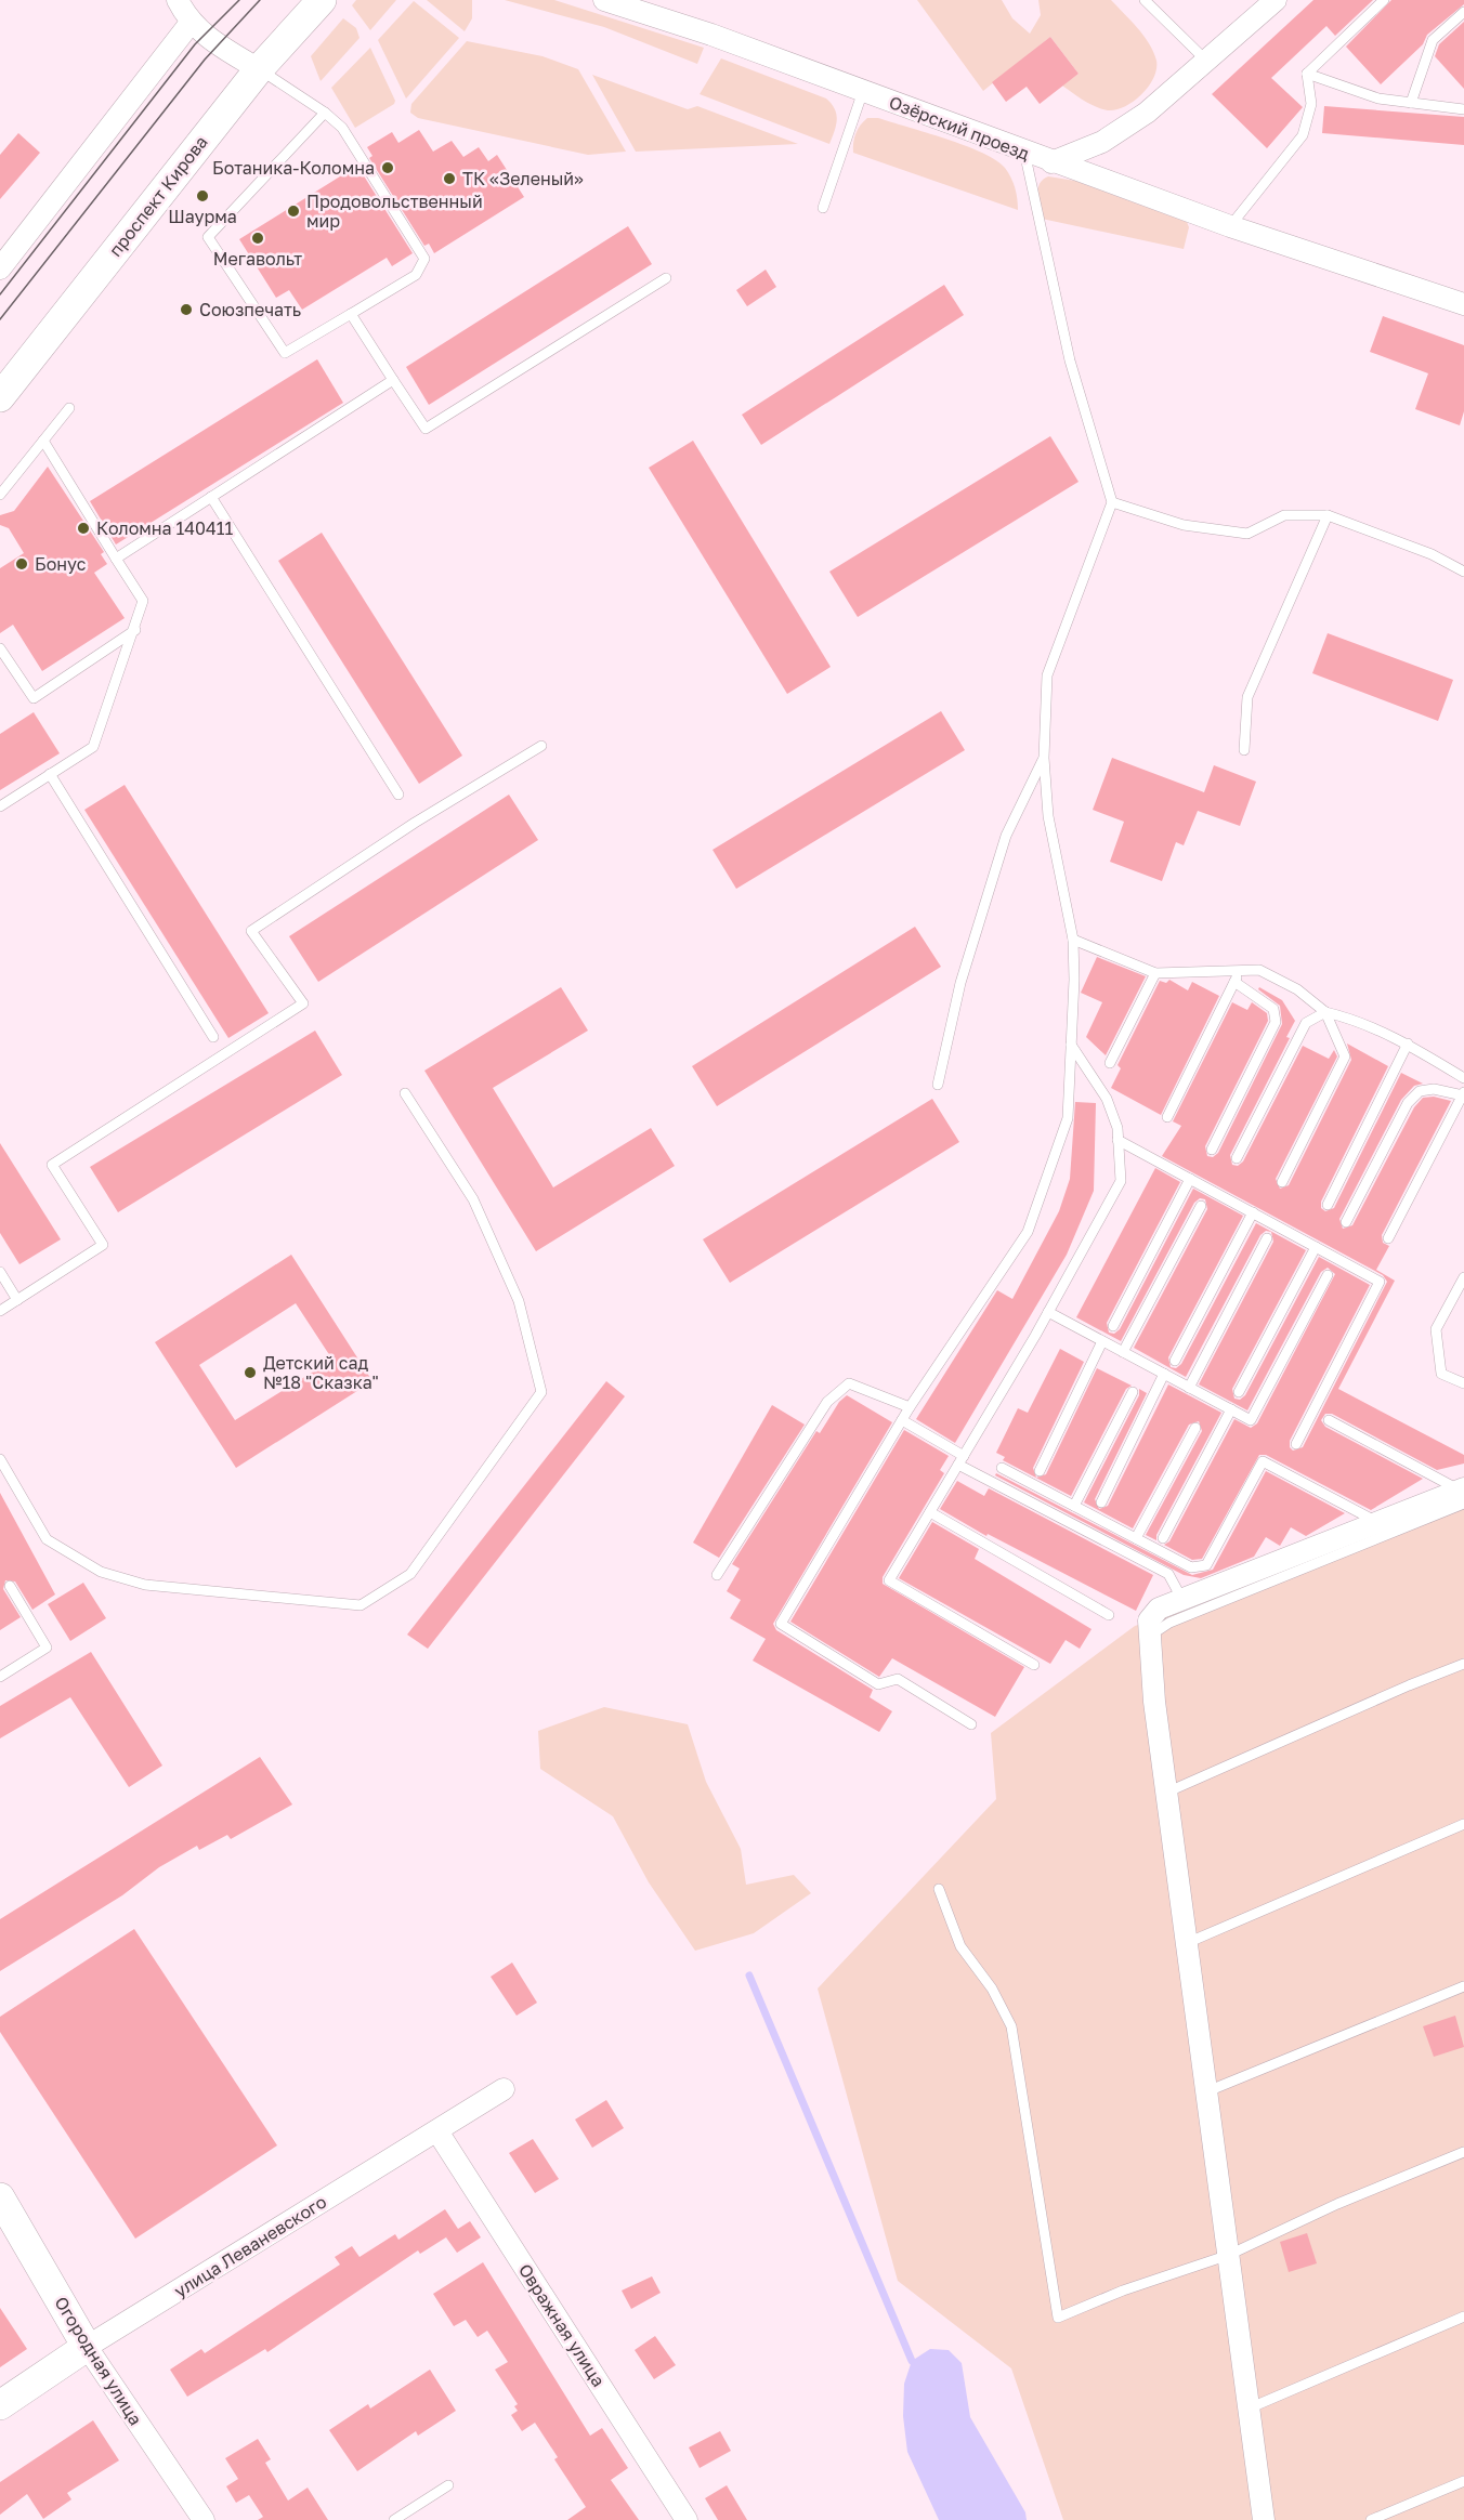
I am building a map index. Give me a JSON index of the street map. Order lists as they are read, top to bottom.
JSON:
{
  "streets": {
    "main road": ["проспект Кирова", "улица Леваневского", "Огородная улица"],
    "street": ["Озёрский проезд", "Овражная улица"]
  },
  "crossings": [
    ["улица Леваневского", "Овражная улица"],
    ["улица Леваневского", "Огородная улица"]
  ],
  "places": [
    "Ботаника-Коломна",
    "ТК «Зеленый»",
    "Шаурма",
    "Продовольственный мир",
    "Мегавольт",
    "Союзпечать",
    "Коломна 140411",
    "Бонус",
    "Детский сад №18 \"Сказка\""
  ]
}
